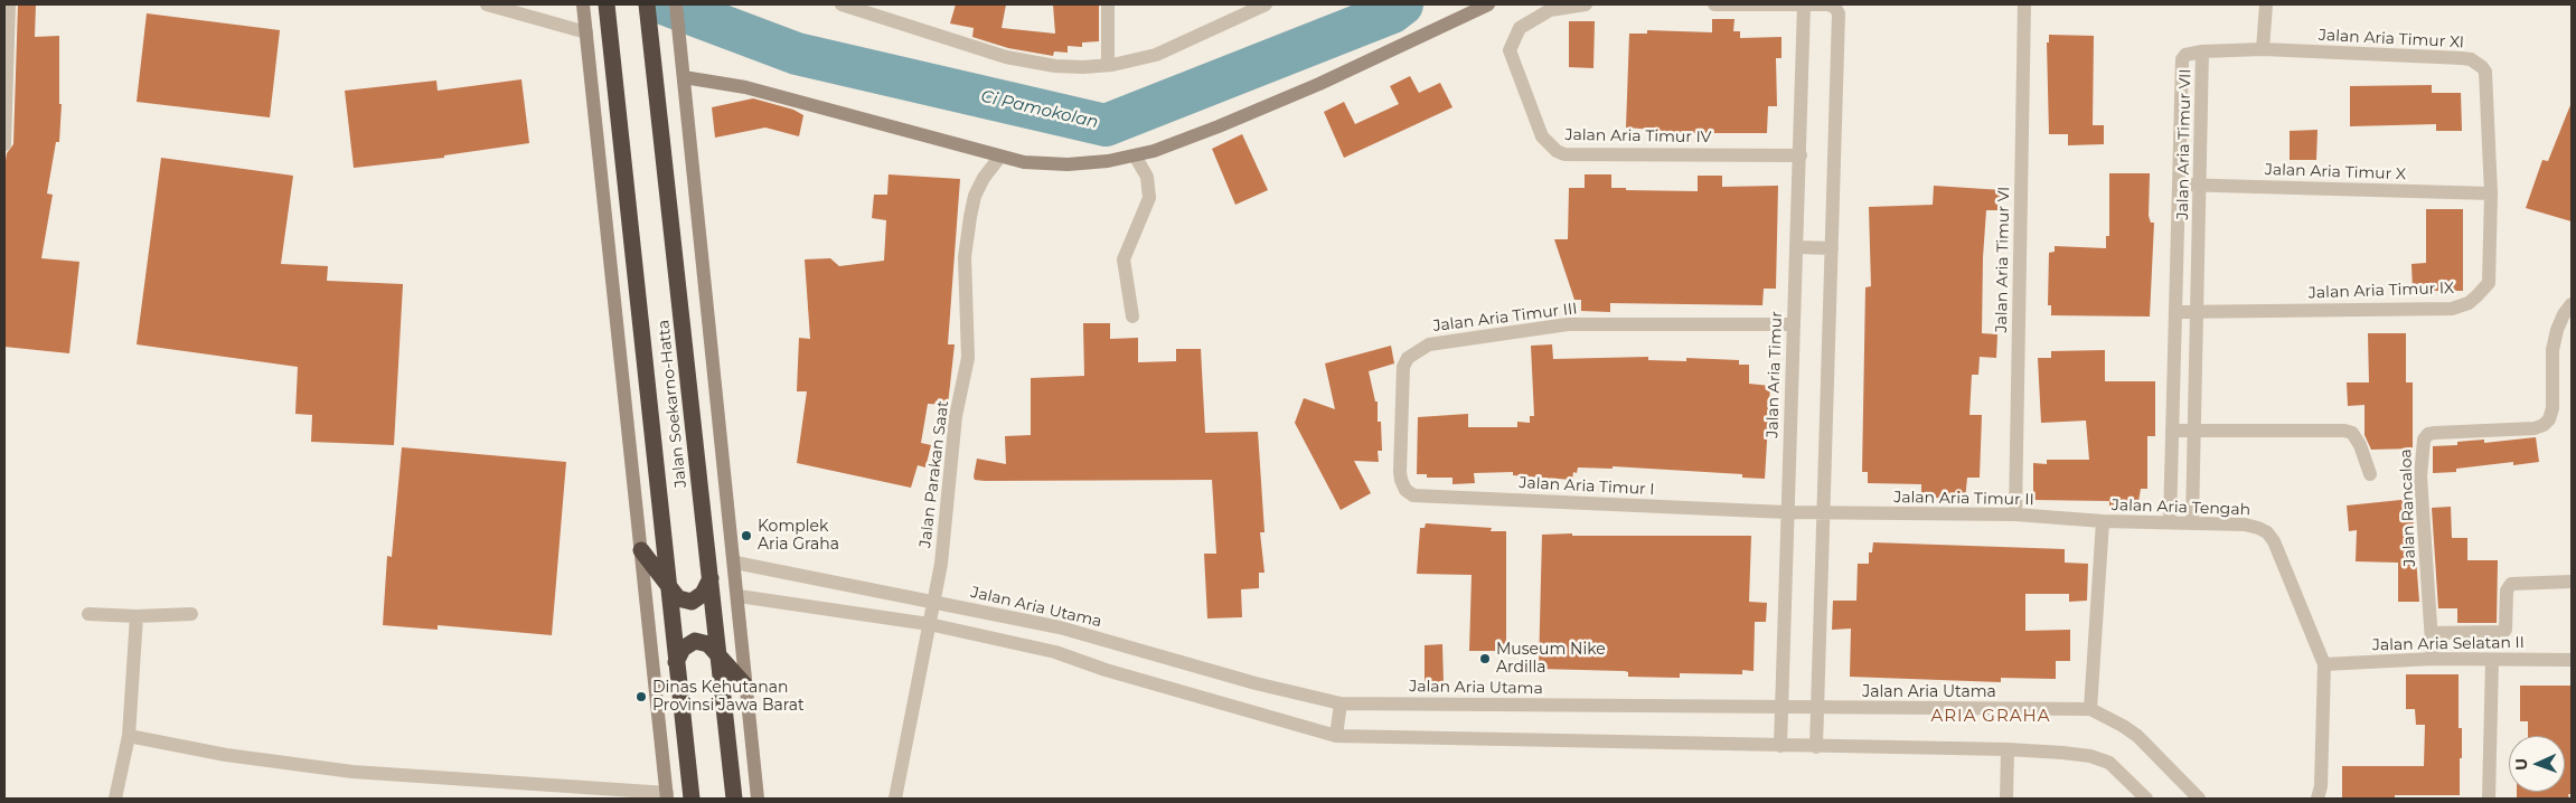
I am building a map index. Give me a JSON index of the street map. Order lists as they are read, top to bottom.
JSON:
{
  "streets": {
    "highway": ["Jalan Soekarno-Hatta"],
    "street": [
      "Jalan Aria Timur XI",
      "Jalan Aria Timur IV",
      "Jalan Aria Timur VII",
      "Jalan Aria Timur X",
      "Jalan Aria Timur VI",
      "Jalan Aria Timur IX",
      "Jalan Aria Timur III",
      "Jalan Aria Timur",
      "Jalan Parakan Saat",
      "Jalan Aria Timur I",
      "Jalan Aria Timur II",
      "Jalan Aria Tengah",
      "Jalan Rancaloa",
      "Jalan Aria Utama",
      "Jalan Aria Selatan II"
    ]
  },
  "crossings": [
    ["Jalan Aria Timur XI", "Jalan Aria Timur VII"],
    ["Jalan Aria Timur XI", "Jalan Aria Timur X"],
    ["Jalan Aria Timur XI", "Jalan Aria Timur IX"],
    ["Jalan Aria Timur IV", "Jalan Aria Timur"],
    ["Jalan Aria Timur VII", "Jalan Aria Timur X"],
    ["Jalan Aria Timur VII", "Jalan Aria Timur IX"],
    ["Jalan Aria Timur VII", "Jalan Aria Tengah"],
    ["Jalan Aria Timur X", "Jalan Aria Timur IX"],
    ["Jalan Aria Timur VI", "Jalan Aria Timur II"],
    ["Jalan Aria Timur III", "Jalan Aria Timur"],
    ["Jalan Aria Timur III", "Jalan Aria Timur I"],
    ["Jalan Aria Timur", "Jalan Aria Timur I"],
    ["Jalan Aria Timur", "Jalan Aria Timur II"],
    ["Jalan Aria Timur", "Jalan Aria Utama"],
    ["Jalan Parakan Saat", "Jalan Aria Utama"],
    ["Jalan Aria Timur I", "Jalan Aria Timur II"],
    ["Jalan Aria Timur II", "Jalan Aria Tengah"],
    ["Jalan Aria Tengah", "Jalan Aria Utama"],
    ["Jalan Aria Tengah", "Jalan Aria Selatan II"],
    ["Jalan Rancaloa", "Jalan Aria Selatan II"]
  ],
  "districts": ["ARIA GRAHA"],
  "water": ["Ci Pamokolan"],
  "places": ["Komplek Aria Graha", "Museum Nike Ardilla", "Dinas Kehutanan Provinsi Jawa Barat"],
  "north": "left"
}
